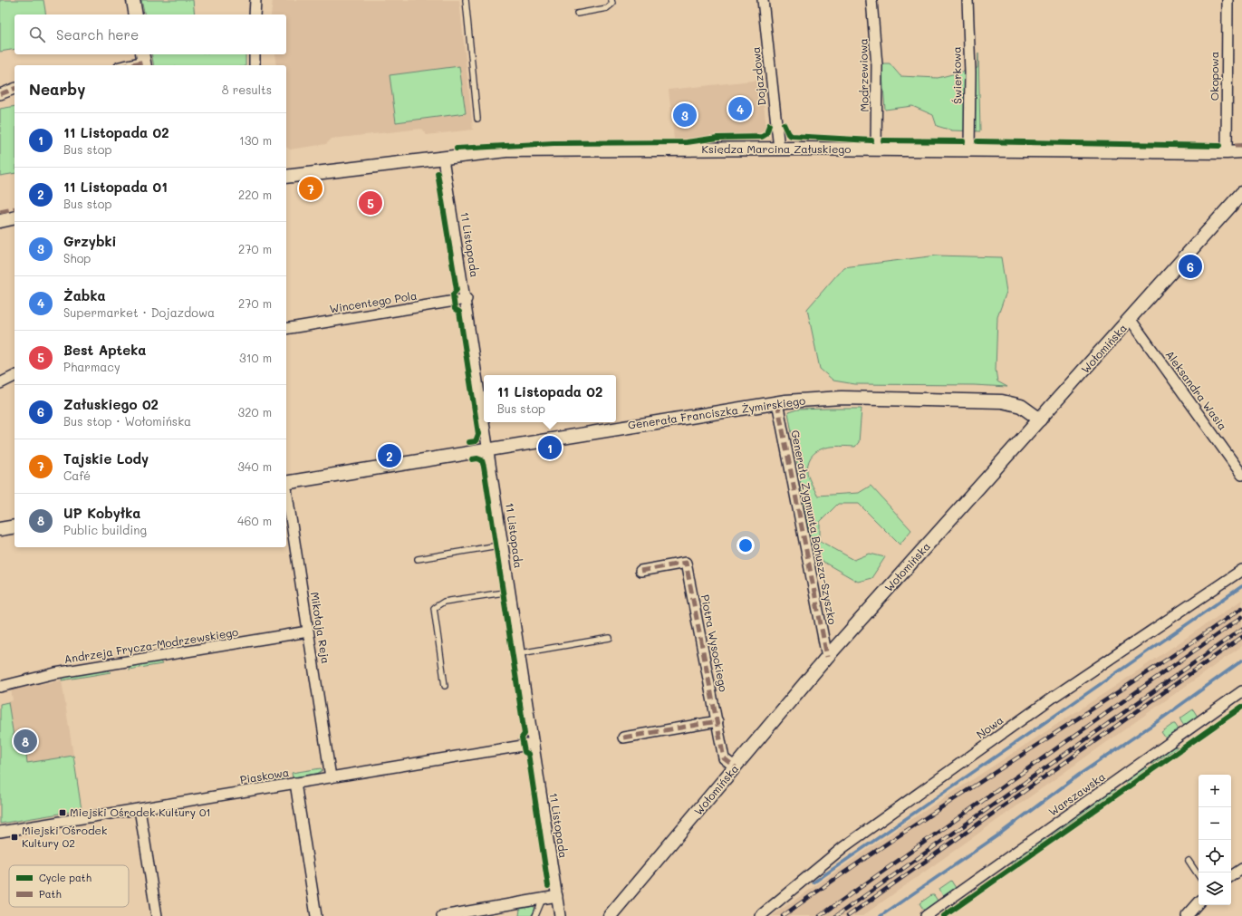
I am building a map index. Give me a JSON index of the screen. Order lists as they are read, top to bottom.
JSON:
{
  "streets": {
    "street": [
      "Modrzewiowa",
      "Świerkowa",
      "Dojazdowa",
      "Okopowa",
      "Księdza Marcina Załuskiego",
      "11 Listopada",
      "Wincentego Pola",
      "Wołomińska",
      "Aleksandra Wasia",
      "Generała Franciszka Żymirskiego",
      "Generała Zygmunta Bohusza-Szyszko",
      "Mikołaja Reja",
      "Piotra Wysockiego",
      "Andrzeja Frycza-Modrzewskiego",
      "Nowa",
      "Piaskowa",
      "Warszawska"
    ]
  },
  "crossings": [
    ["Modrzewiowa", "Księdza Marcina Załuskiego"],
    ["Świerkowa", "Księdza Marcina Załuskiego"],
    ["Dojazdowa", "Księdza Marcina Załuskiego"],
    ["Okopowa", "Księdza Marcina Załuskiego"],
    ["Księdza Marcina Załuskiego", "11 Listopada"],
    ["11 Listopada", "Wincentego Pola"],
    ["11 Listopada", "Generała Franciszka Żymirskiego"],
    ["11 Listopada", "Piaskowa"],
    ["Wołomińska", "Aleksandra Wasia"],
    ["Wołomińska", "Generała Franciszka Żymirskiego"],
    ["Wołomińska", "Generała Zygmunta Bohusza-Szyszko"],
    ["Wołomińska", "Piotra Wysockiego"],
    ["Generała Franciszka Żymirskiego", "Generała Zygmunta Bohusza-Szyszko"],
    ["Mikołaja Reja", "Andrzeja Frycza-Modrzewskiego"],
    ["Mikołaja Reja", "Piaskowa"]
  ],
  "places": {
    "transit": ["Miejski Ośrodek Kultury 01", "Miejski Ośrodek Kultury 02"]
  },
  "legend": ["Cycle path", "Path"],
  "page": {
    "search": "Search here",
    "heading": ["Nearby", "8 results"],
    "pins": [
      "4",
      "3",
      "7",
      "5",
      "6",
      "1",
      "2",
      "8"
    ],
    "list": [
      {
        "mark": "1",
        "name": "11 Listopada 02",
        "note": "Bus stop",
        "value": "130 m"
      },
      {
        "mark": "2",
        "name": "11 Listopada 01",
        "note": "Bus stop",
        "value": "220 m"
      },
      {
        "mark": "3",
        "name": "Grzybki",
        "note": "Shop",
        "value": "270 m"
      },
      {
        "mark": "4",
        "name": "Żabka",
        "note": "Supermarket · Dojazdowa",
        "value": "270 m"
      },
      {
        "mark": "5",
        "name": "Best Apteka",
        "note": "Pharmacy",
        "value": "310 m"
      },
      {
        "mark": "6",
        "name": "Załuskiego 02",
        "note": "Bus stop · Wołomińska",
        "value": "320 m"
      },
      {
        "mark": "7",
        "name": "Tajskie Lody",
        "note": "Café",
        "value": "340 m"
      },
      {
        "mark": "8",
        "name": "UP Kobyłka",
        "note": "Public building",
        "value": "460 m"
      }
    ],
    "popup": ["11 Listopada 02", "Bus stop"],
    "map_buttons": ["+", "−"]
  }
}
